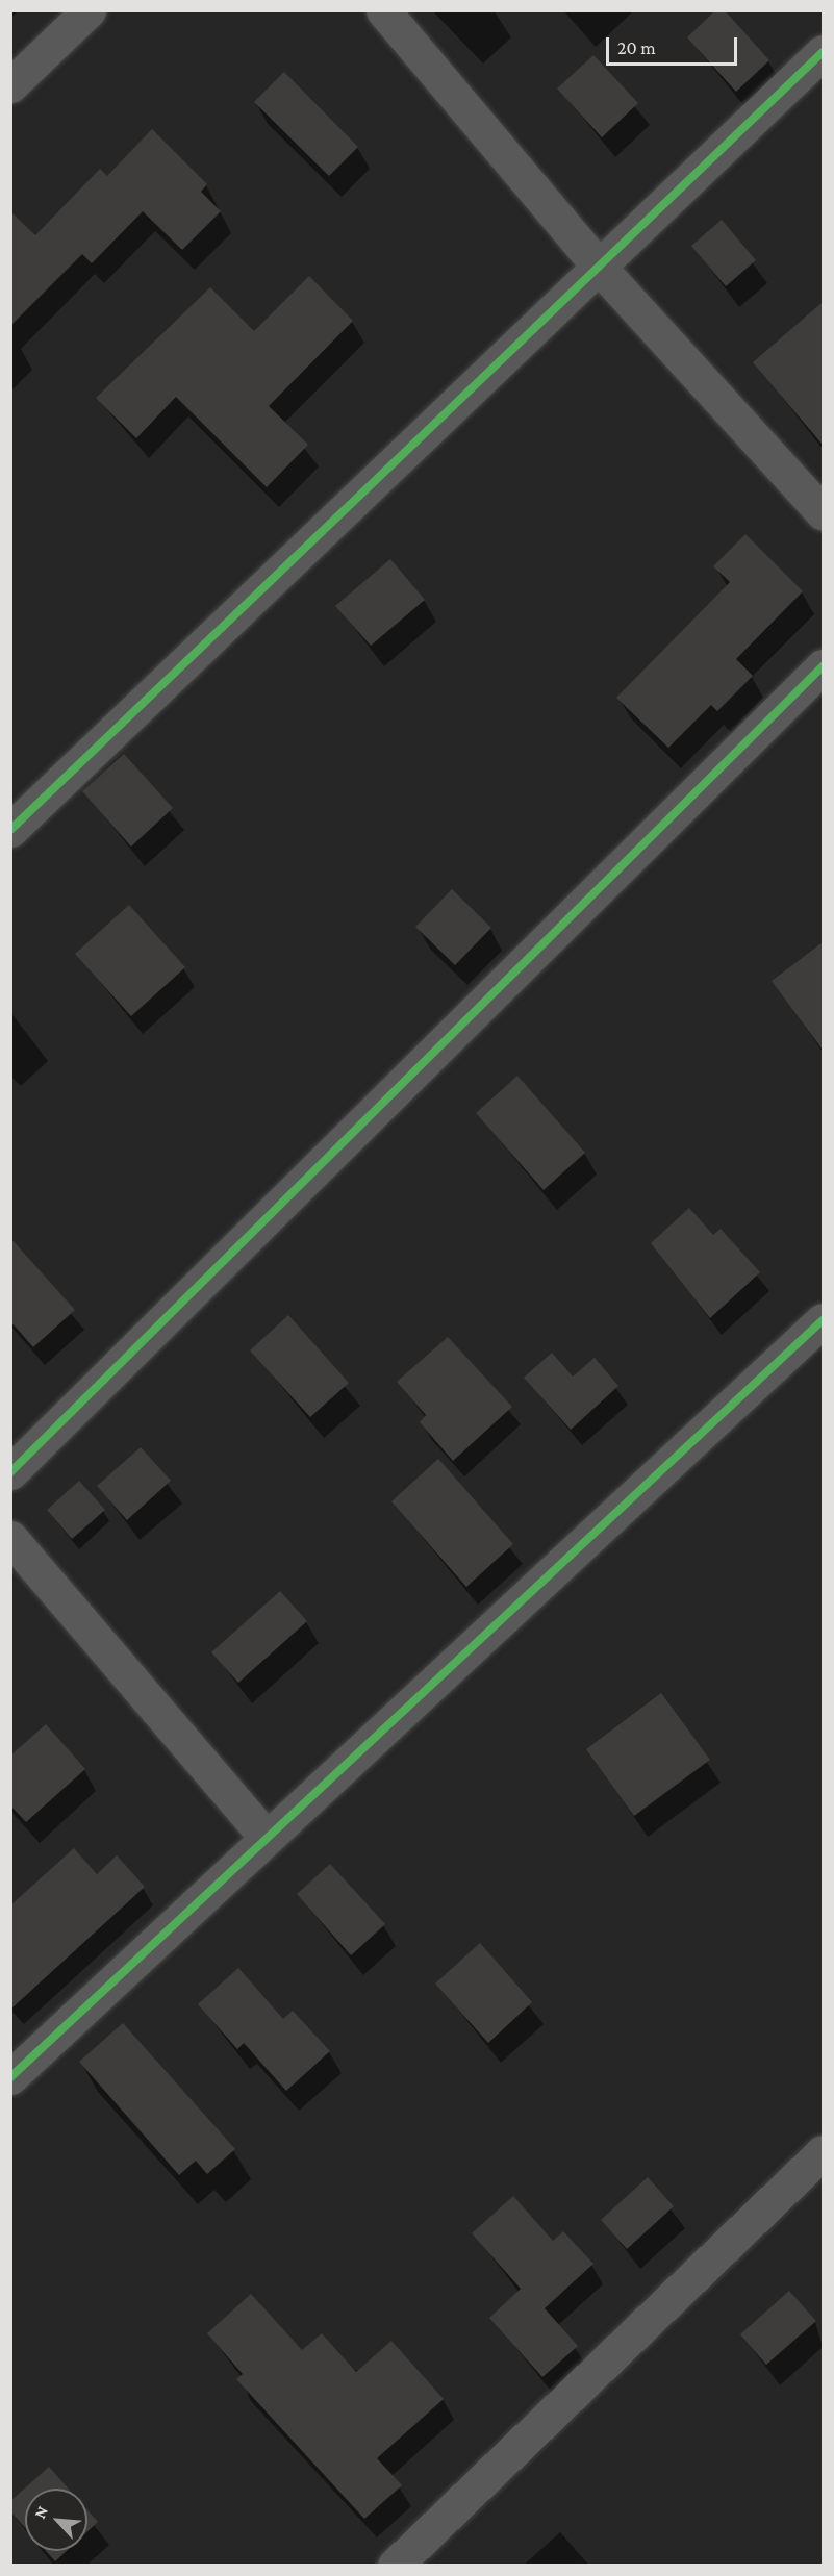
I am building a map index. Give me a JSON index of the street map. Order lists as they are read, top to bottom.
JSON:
{
  "scale_bar": "20 m",
  "north": "top left"
}
